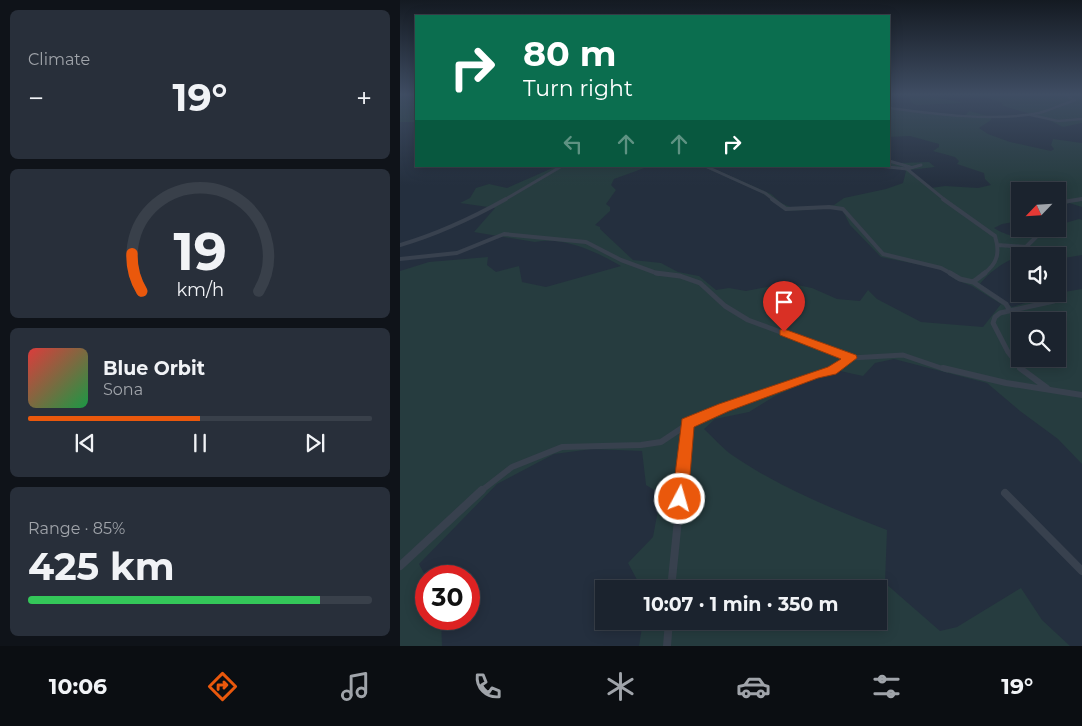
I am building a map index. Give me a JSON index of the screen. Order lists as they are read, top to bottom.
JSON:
{
  "north": "bottom left",
  "page": {
    "tile": [
      "Climate",
      ["Range · 85%", "425 km"]
    ],
    "turn": ["80 m", "Turn right"],
    "heat": ["−", "19°", "+"],
    "song": ["Blue Orbit", "Sona"],
    "limit": "30",
    "trip": "10:07 · 1 min · 350 m",
    "tabs": ["10:06", "19°"],
    "gauge": ["19", "km/h"]
  }
}
